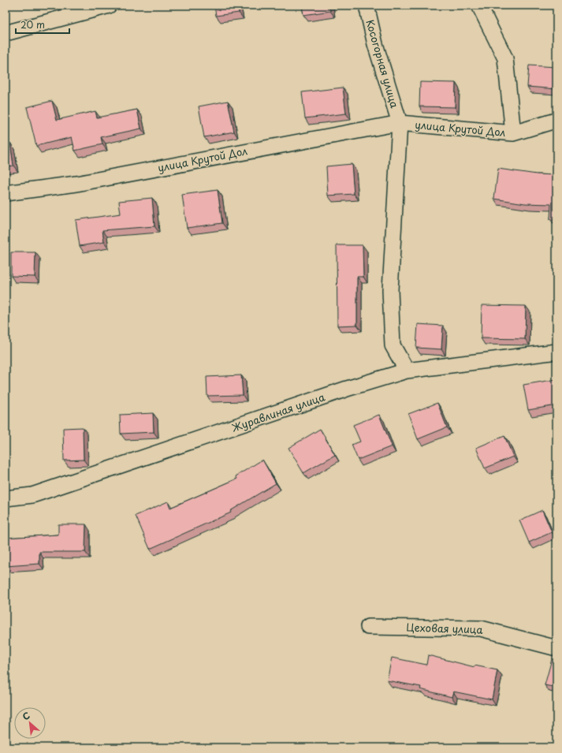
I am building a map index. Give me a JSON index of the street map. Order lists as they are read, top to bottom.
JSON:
{
  "streets": {
    "street": [
      "Косогорная улица",
      "улица Крутой Дол",
      "Журавлиная улица",
      "Цеховая улица"
    ]
  },
  "crossings": [
    ["Косогорная улица", "улица Крутой Дол"],
    ["улица Крутой Дол", "Журавлиная улица"]
  ],
  "scale_bar": "20 m",
  "north": "top left"
}
